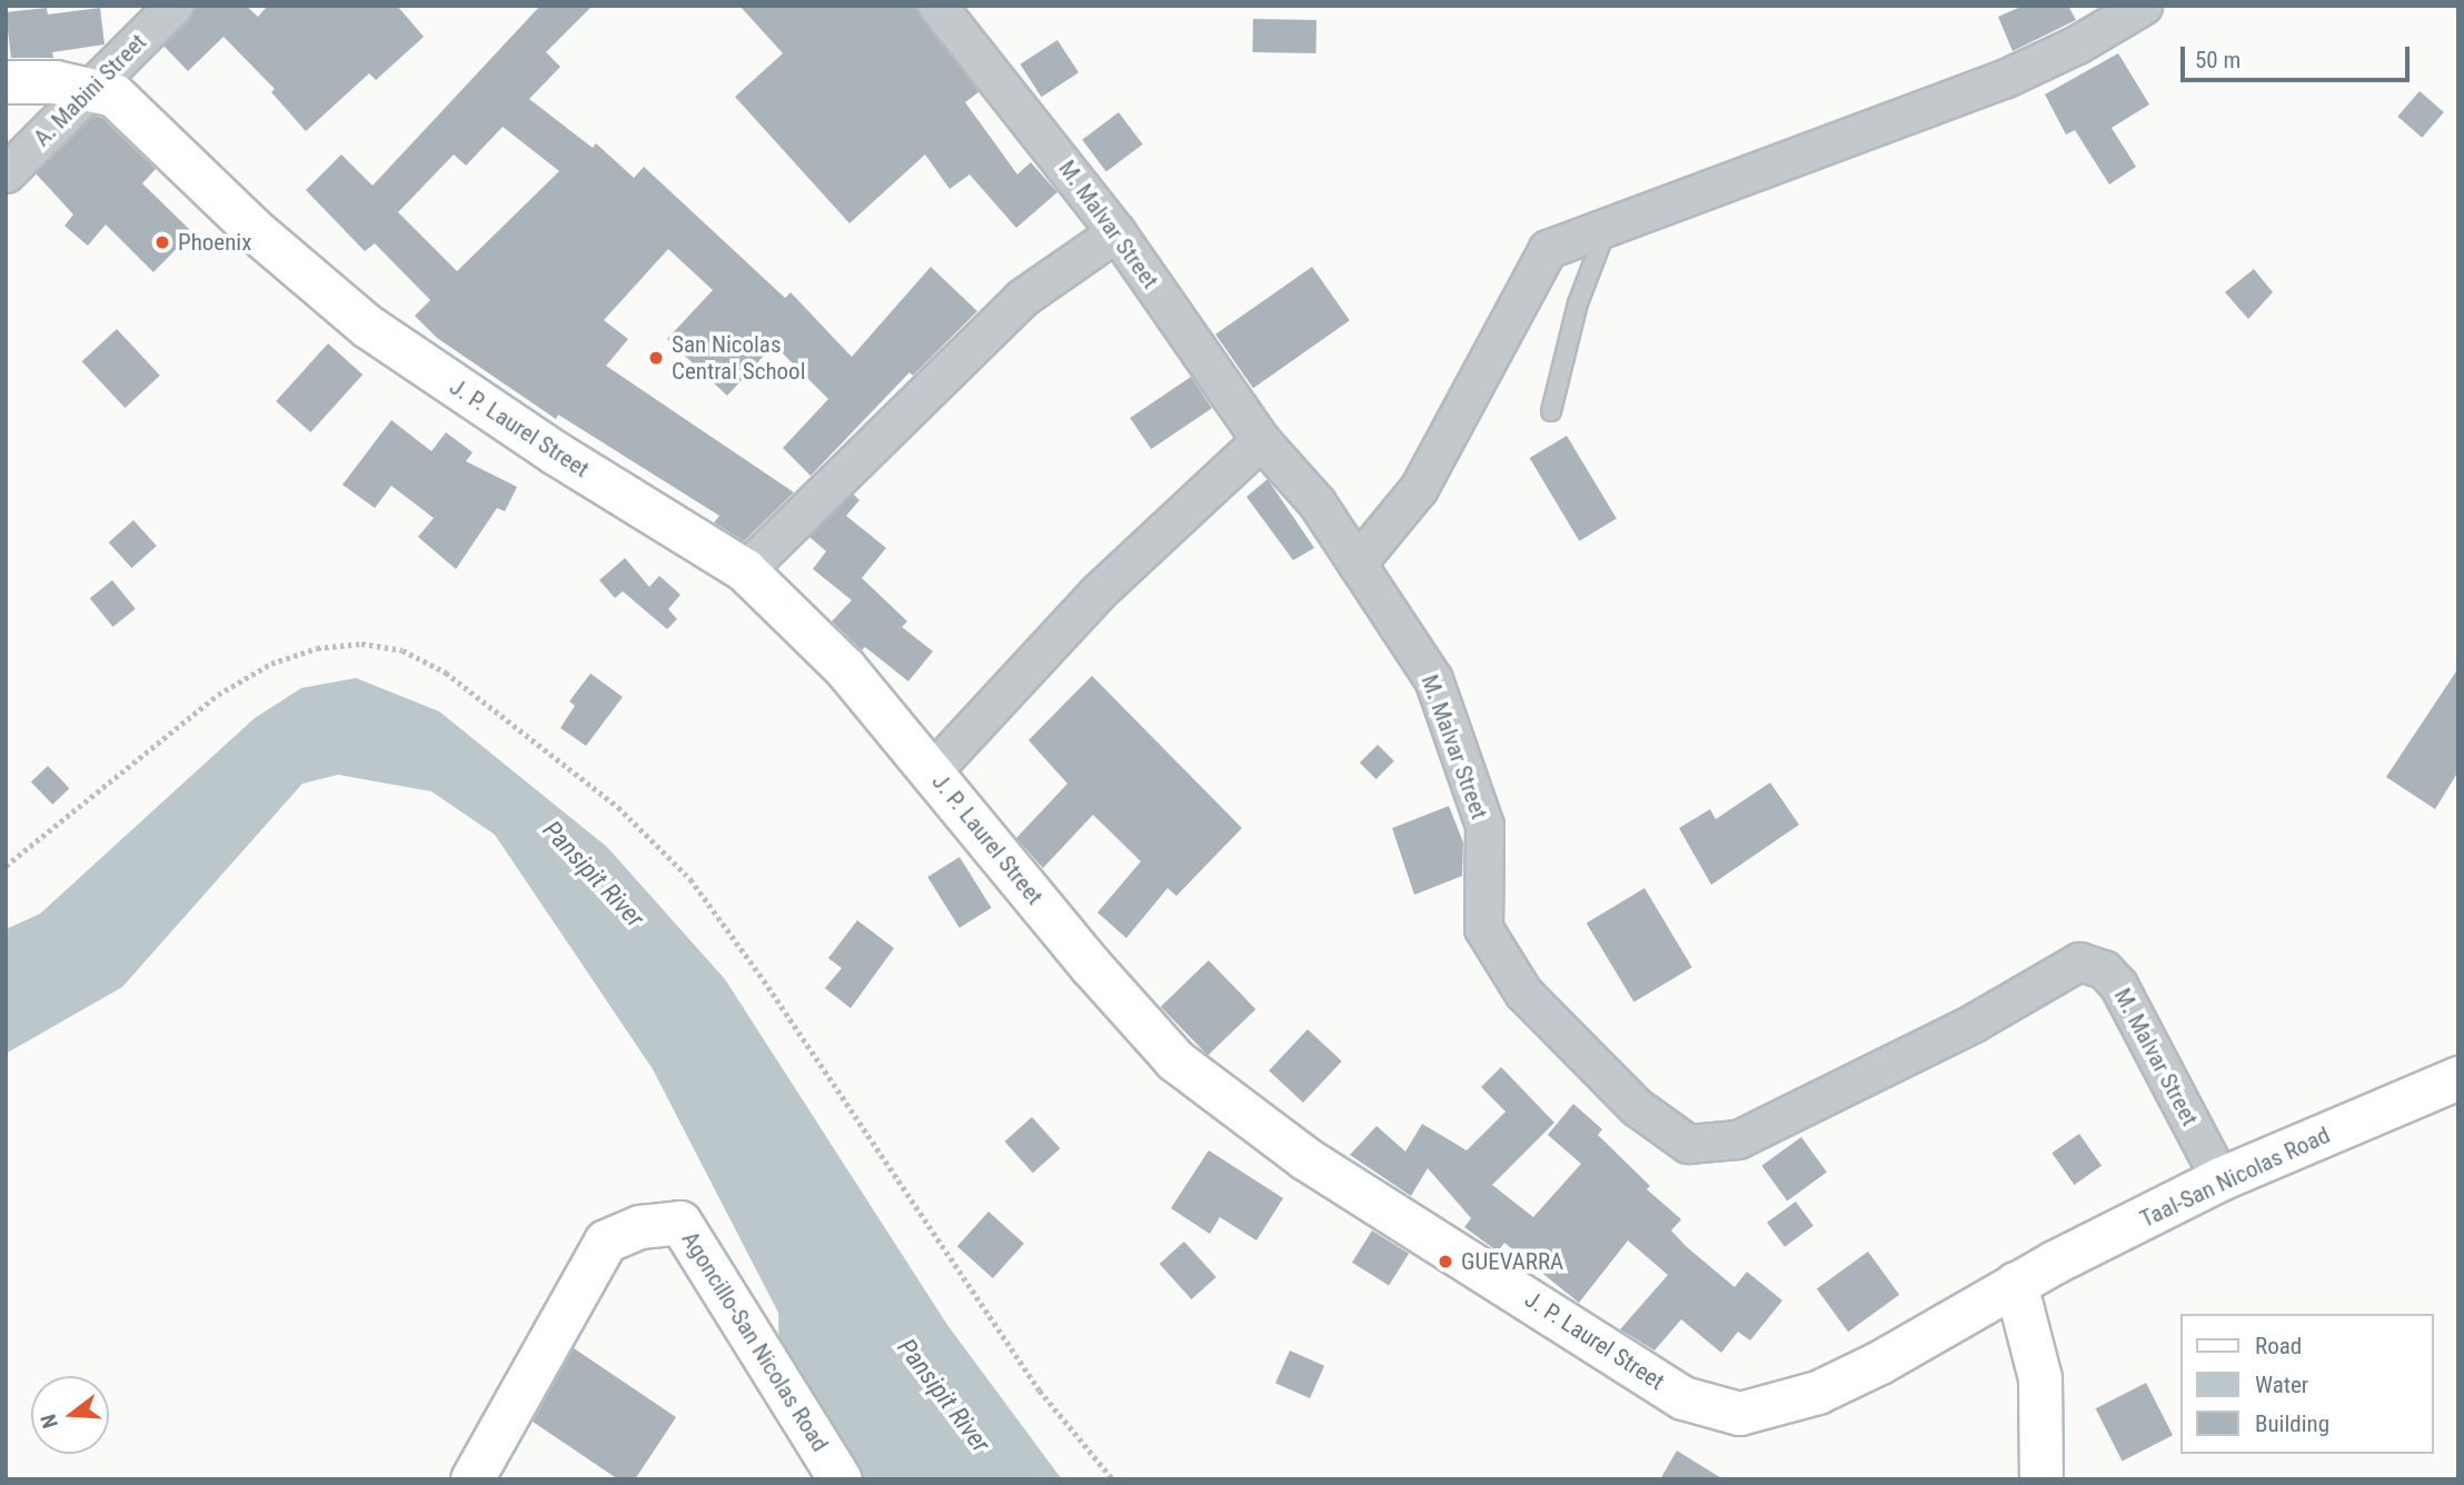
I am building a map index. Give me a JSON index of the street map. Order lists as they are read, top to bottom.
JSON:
{
  "streets": {
    "main road": ["J. P. Laurel Street", "Taal-San Nicolas Road", "Agoncillo-San Nicolas Road"],
    "street": ["A. Mabini Street", "M. Malvar Street"]
  },
  "crossings": [
    ["A. Mabini Street", "J. P. Laurel Street"],
    ["M. Malvar Street", "Taal-San Nicolas Road"],
    ["J. P. Laurel Street", "Taal-San Nicolas Road"]
  ],
  "water": ["Pansipit River"],
  "places": ["Phoenix", "San Nicolas Central School", "GUEVARRA"],
  "legend": ["Road", "Water", "Building"],
  "scale_bar": "50 m",
  "north": "left"
}
